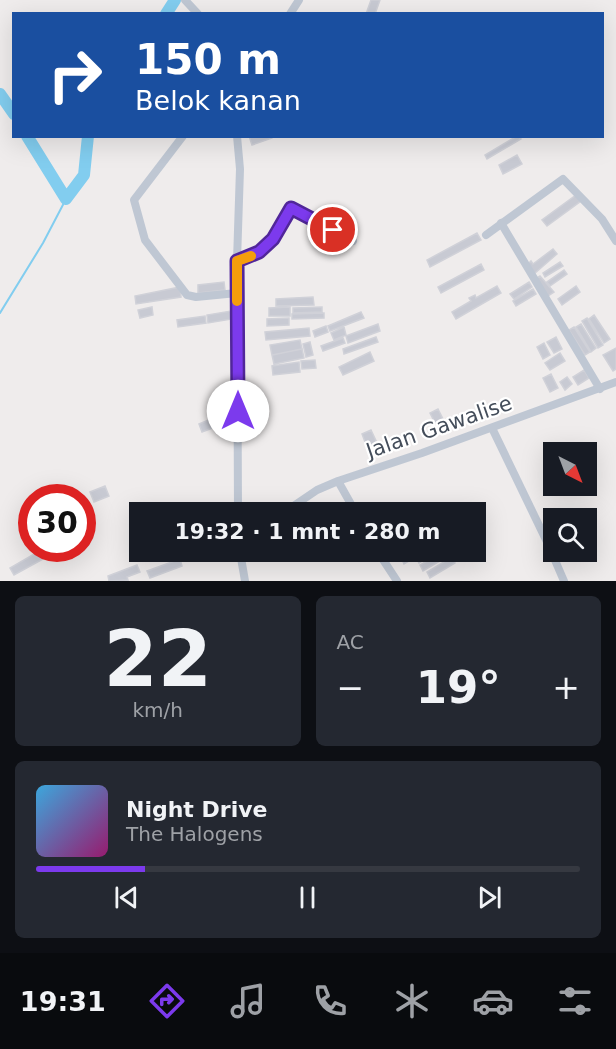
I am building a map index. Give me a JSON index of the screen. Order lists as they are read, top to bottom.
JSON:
{
  "streets": {
    "street": ["Jalan Gawalise"]
  },
  "north": "bottom right",
  "page": {
    "turn": ["150 m", "Belok kanan"],
    "limit": "30",
    "trip": "19:32 · 1 mnt · 280 m",
    "tile": [
      ["22", "km/h"],
      "AC"
    ],
    "heat": ["−", "19°", "+"],
    "song": ["Night Drive", "The Halogens"],
    "tabs": "19:31"
  }
}
